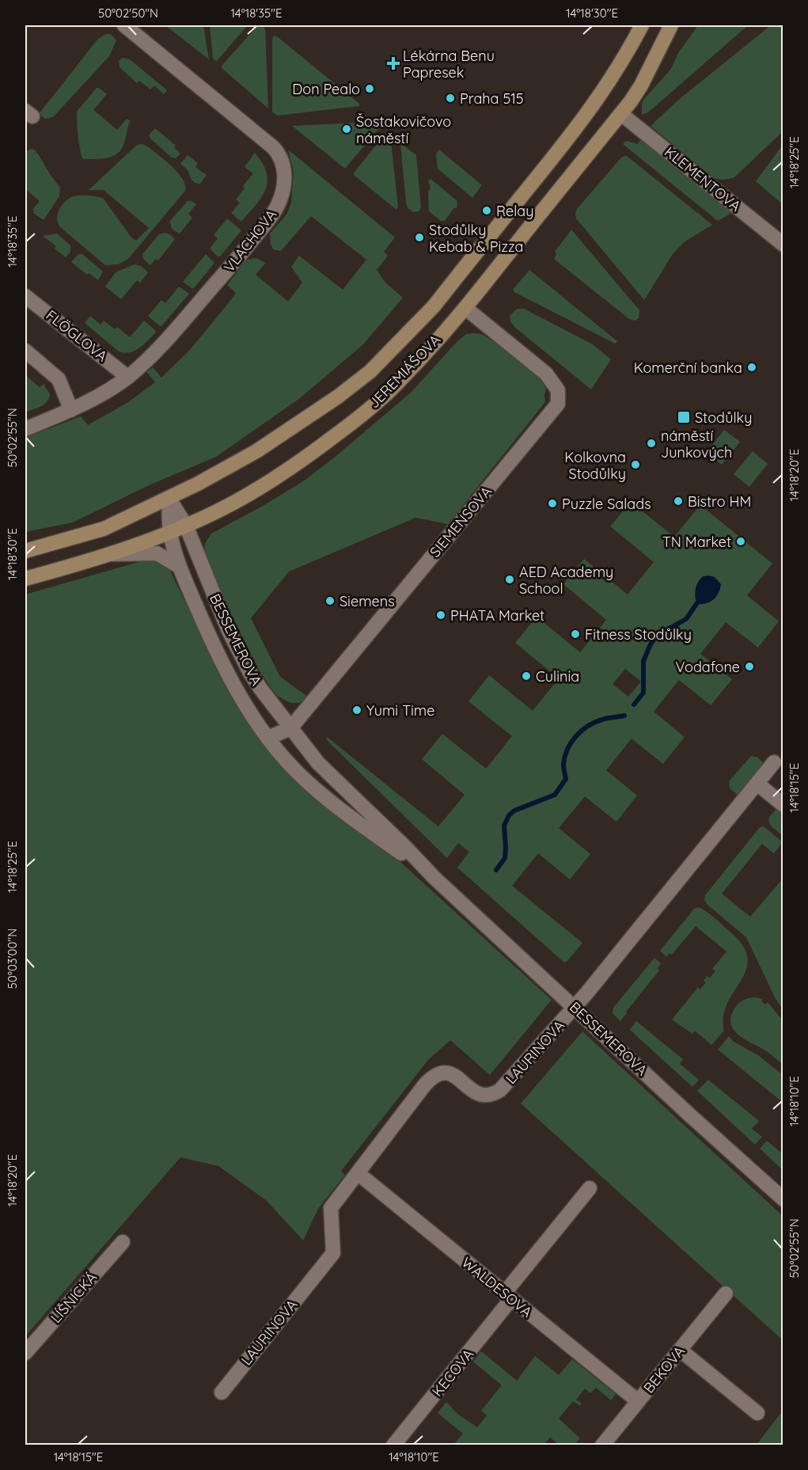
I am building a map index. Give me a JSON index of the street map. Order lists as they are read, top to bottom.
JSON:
{
  "streets": {
    "main road": ["JEREMIÁŠOVA"],
    "street": [
      "KLEMENTOVA",
      "VLACHOVA",
      "FLÖGLOVA",
      "SIEMENSOVA",
      "BESSEMEROVA",
      "LAURINOVA",
      "WALDESOVA",
      "LÍŠNICKÁ",
      "BEKOVA",
      "KECOVA"
    ]
  },
  "crossings": [
    ["KLEMENTOVA", "JEREMIÁŠOVA"],
    ["VLACHOVA", "FLÖGLOVA"],
    ["JEREMIÁŠOVA", "SIEMENSOVA"],
    ["JEREMIÁŠOVA", "BESSEMEROVA"],
    ["SIEMENSOVA", "BESSEMEROVA"],
    ["BESSEMEROVA", "LAURINOVA"],
    ["LAURINOVA", "WALDESOVA"],
    ["WALDESOVA", "BEKOVA"],
    ["WALDESOVA", "KECOVA"]
  ],
  "places": {
    "health": ["Lékárna Benu Papresek"],
    "other": [
      "Don Pealo",
      "Praha 515",
      "Šostakovičovo náměstí",
      "Relay",
      "Stodůlky Kebab & Pizza",
      "Komerční banka",
      "náměstí Junkových",
      "Kolkovna Stodůlky",
      "Bistro HM",
      "Puzzle Salads",
      "TN Market",
      "AED Academy School",
      "Siemens",
      "PHATA Market",
      "Fitness Stodůlky",
      "Vodafone",
      "Culinia",
      "Yumi Time"
    ],
    "transit": ["Stodůlky"]
  },
  "coordinates": [
    "50°02'50\"N",
    "14°18'35\"E",
    "14°18'30\"E",
    "14°18'25\"E",
    "50°02'55\"N",
    "14°18'20\"E",
    "14°18'15\"E",
    "50°03'00\"N",
    "14°18'10\"E"
  ]
}
